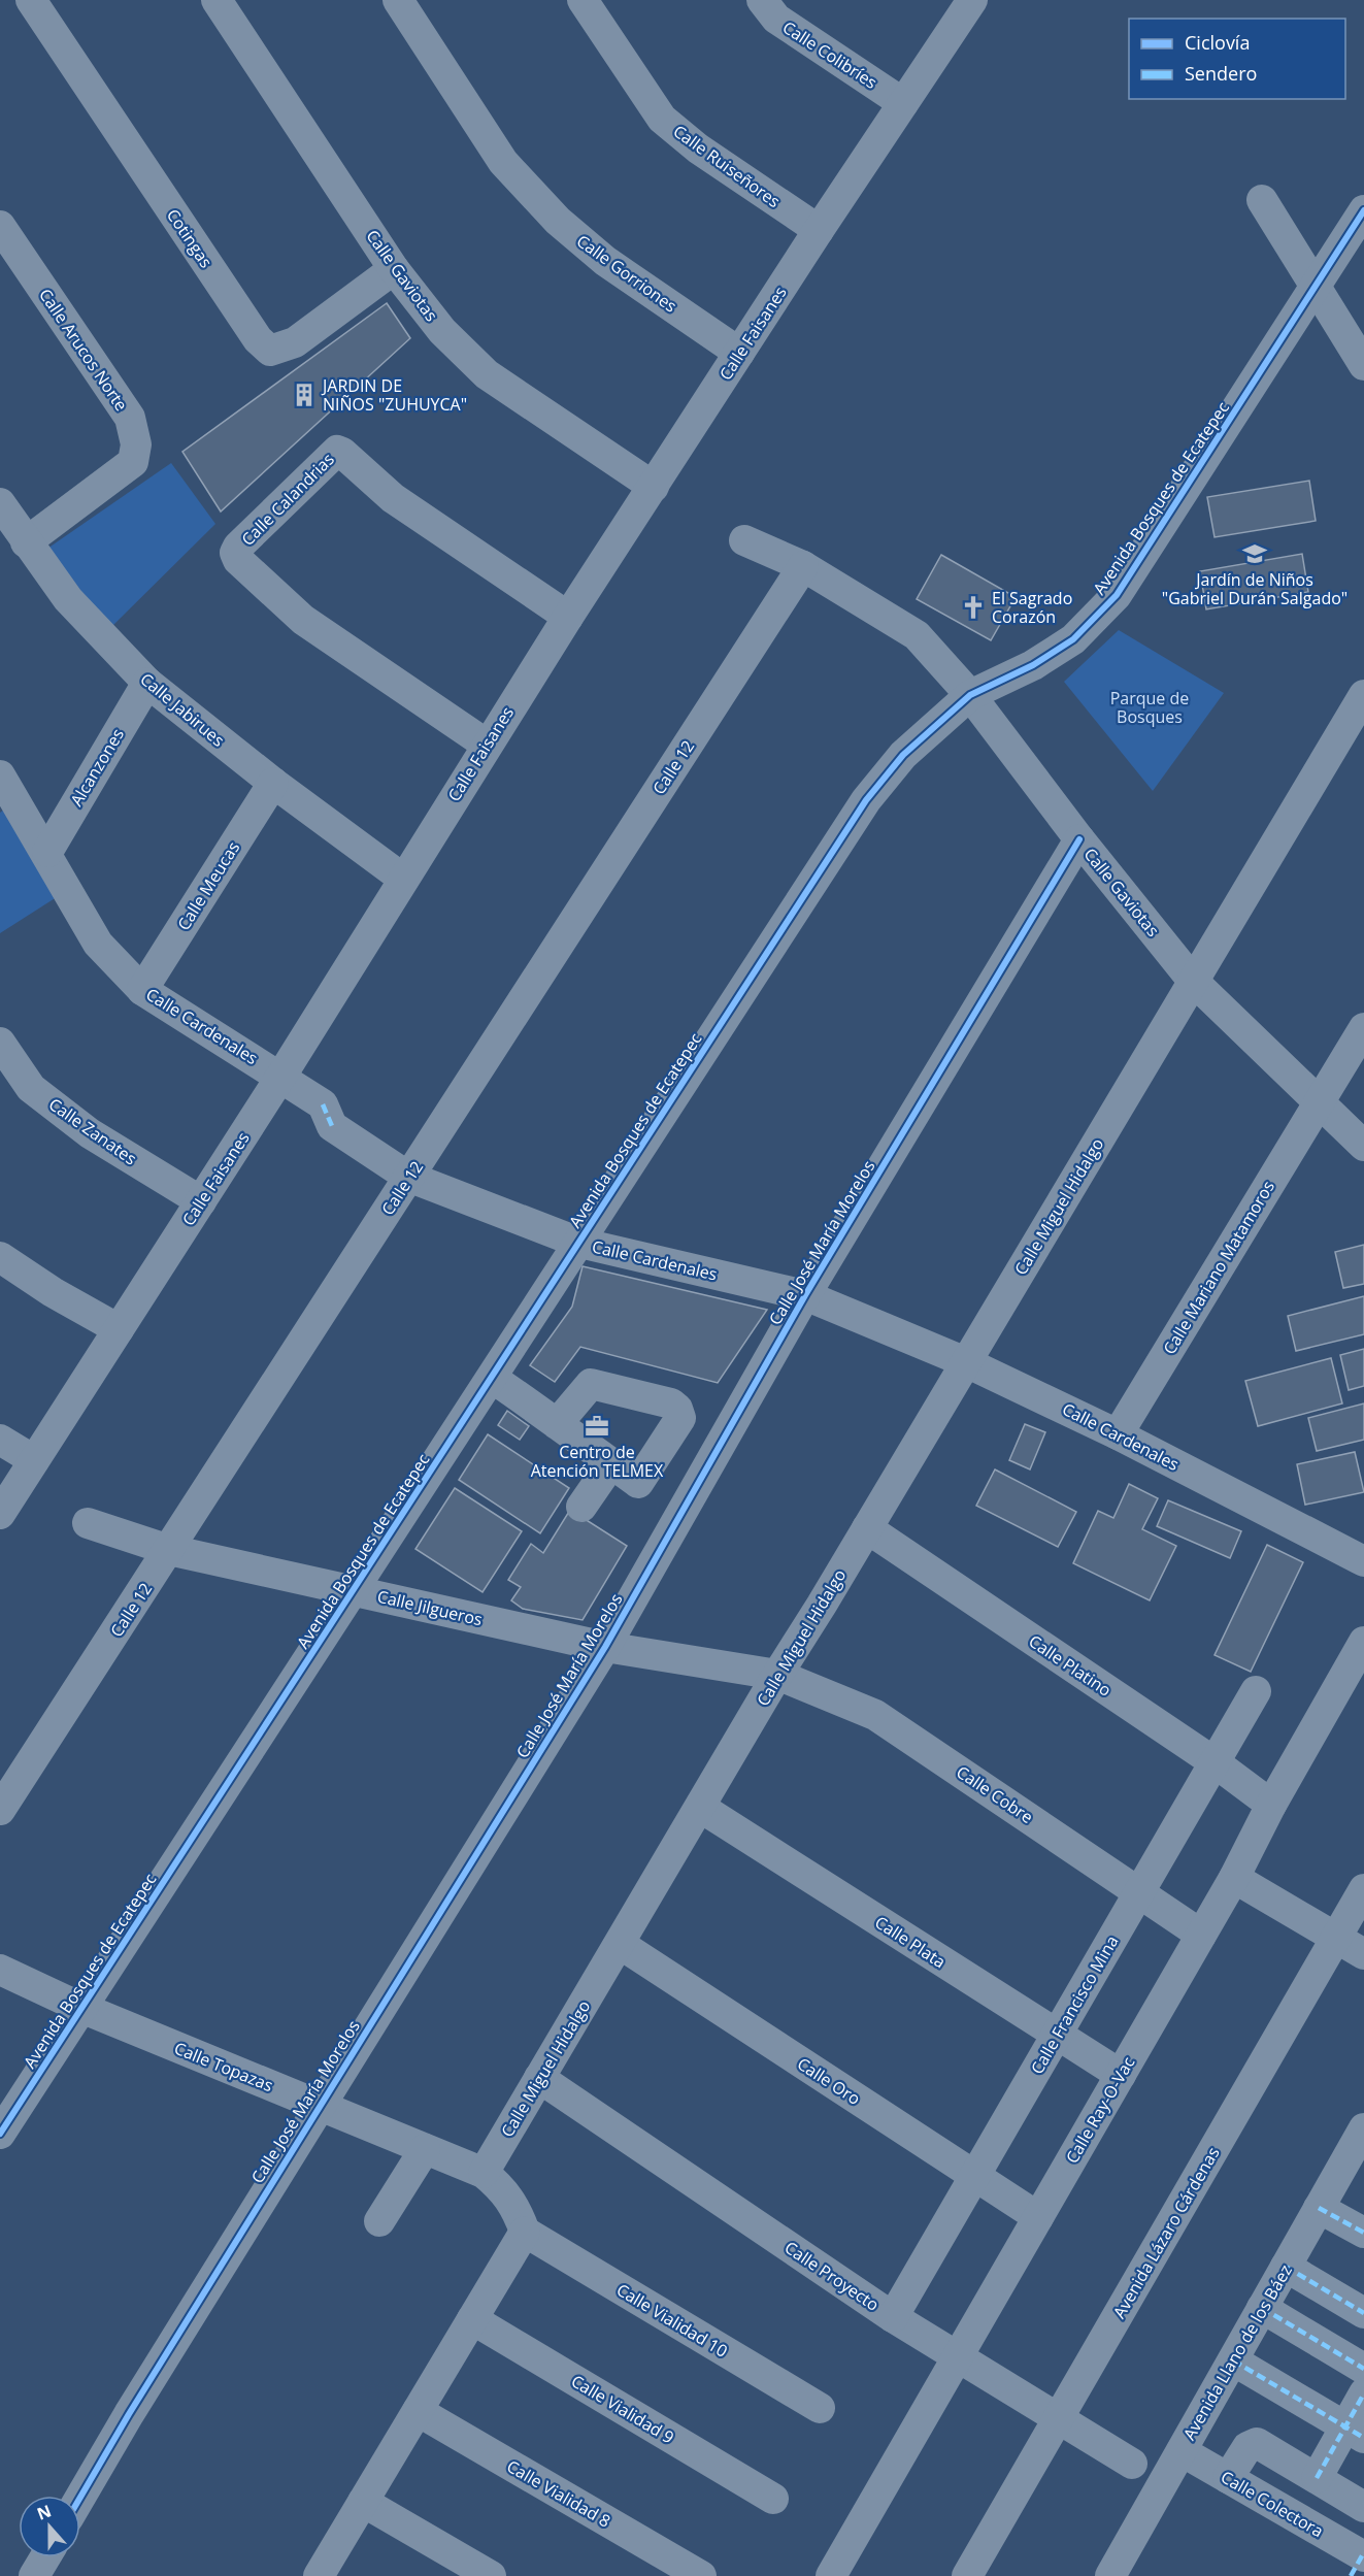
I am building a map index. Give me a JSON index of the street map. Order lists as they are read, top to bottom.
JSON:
{
  "streets": {
    "street": [
      "Calle Colibríes",
      "Calle Ruiseñores",
      "Cotingas",
      "Calle Gorriones",
      "Calle Gaviotas",
      "Calle Faisanes",
      "Calle Arucos Norte",
      "Avenida Bosques de Ecatepec",
      "Calle Calandrias",
      "Calle Jabirues",
      "Alcanzones",
      "Calle 12",
      "Calle Meucas",
      "Calle Cardenales",
      "Calle Zanates",
      "Calle Miguel Hidalgo",
      "Calle José María Morelos",
      "Calle Mariano Matamoros",
      "Calle Jilgueros",
      "Calle Platino",
      "Calle Cobre",
      "Calle Plata",
      "Calle Francisco Mina",
      "Calle Topazas",
      "Calle Oro",
      "Calle Ray-O-Vac",
      "Avenida Lázaro Cárdenas",
      "Calle Proyecto",
      "Calle Vialidad 10",
      "Avenida Llano de los Báez",
      "Calle Vialidad 9",
      "Calle Vialidad 8",
      "Calle Colectora"
    ]
  },
  "crossings": [
    ["Calle Colibríes", "Calle Faisanes"],
    ["Calle Ruiseñores", "Calle Faisanes"],
    ["Cotingas", "Calle Gaviotas"],
    ["Calle Gorriones", "Calle Faisanes"],
    ["Calle Gaviotas", "Calle Faisanes"],
    ["Calle Gaviotas", "Avenida Bosques de Ecatepec"],
    ["Calle Gaviotas", "Calle 12"],
    ["Calle Gaviotas", "Calle Miguel Hidalgo"],
    ["Calle Gaviotas", "Calle José María Morelos"],
    ["Calle Gaviotas", "Calle Mariano Matamoros"],
    ["Calle Faisanes", "Calle Calandrias"],
    ["Calle Faisanes", "Calle Jabirues"],
    ["Calle Faisanes", "Calle Cardenales"],
    ["Calle Faisanes", "Calle Zanates"],
    ["Calle Arucos Norte", "Calle Jabirues"],
    ["Avenida Bosques de Ecatepec", "Calle Cardenales"],
    ["Avenida Bosques de Ecatepec", "Calle Jilgueros"],
    ["Avenida Bosques de Ecatepec", "Calle Topazas"],
    ["Calle Jabirues", "Alcanzones"],
    ["Calle Jabirues", "Calle Meucas"],
    ["Alcanzones", "Calle Cardenales"],
    ["Calle 12", "Calle Cardenales"],
    ["Calle 12", "Calle Jilgueros"],
    ["Calle Meucas", "Calle Cardenales"],
    ["Calle Cardenales", "Calle Miguel Hidalgo"],
    ["Calle Cardenales", "Calle José María Morelos"],
    ["Calle Cardenales", "Calle Mariano Matamoros"],
    ["Calle Miguel Hidalgo", "Calle Jilgueros"],
    ["Calle Miguel Hidalgo", "Calle Platino"],
    ["Calle Miguel Hidalgo", "Calle Cobre"],
    ["Calle Miguel Hidalgo", "Calle Plata"],
    ["Calle Miguel Hidalgo", "Calle Topazas"],
    ["Calle Miguel Hidalgo", "Calle Oro"],
    ["Calle Miguel Hidalgo", "Calle Proyecto"],
    ["Calle José María Morelos", "Calle Jilgueros"],
    ["Calle José María Morelos", "Calle Topazas"],
    ["Calle Jilgueros", "Calle Cobre"],
    ["Calle Platino", "Calle Francisco Mina"],
    ["Calle Platino", "Calle Ray-O-Vac"],
    ["Calle Cobre", "Calle Francisco Mina"],
    ["Calle Cobre", "Calle Ray-O-Vac"],
    ["Calle Plata", "Calle Francisco Mina"],
    ["Calle Plata", "Calle Ray-O-Vac"],
    ["Calle Francisco Mina", "Calle Oro"],
    ["Calle Francisco Mina", "Calle Proyecto"],
    ["Calle Oro", "Calle Ray-O-Vac"],
    ["Calle Ray-O-Vac", "Calle Proyecto"],
    ["Avenida Lázaro Cárdenas", "Calle Proyecto"],
    ["Avenida Llano de los Báez", "Calle Colectora"]
  ],
  "parks": ["Parque de Bosques"],
  "places": {
    "building": ["JARDIN DE NIÑOS \"ZUHUYCA\""],
    "school or university": ["Jardín de Niños \"Gabriel Durán Salgado\""],
    "church": ["El Sagrado Corazón"],
    "office": ["Centro de Atención TELMEX"]
  },
  "legend": ["Ciclovía", "Sendero"],
  "north": "top"
}
